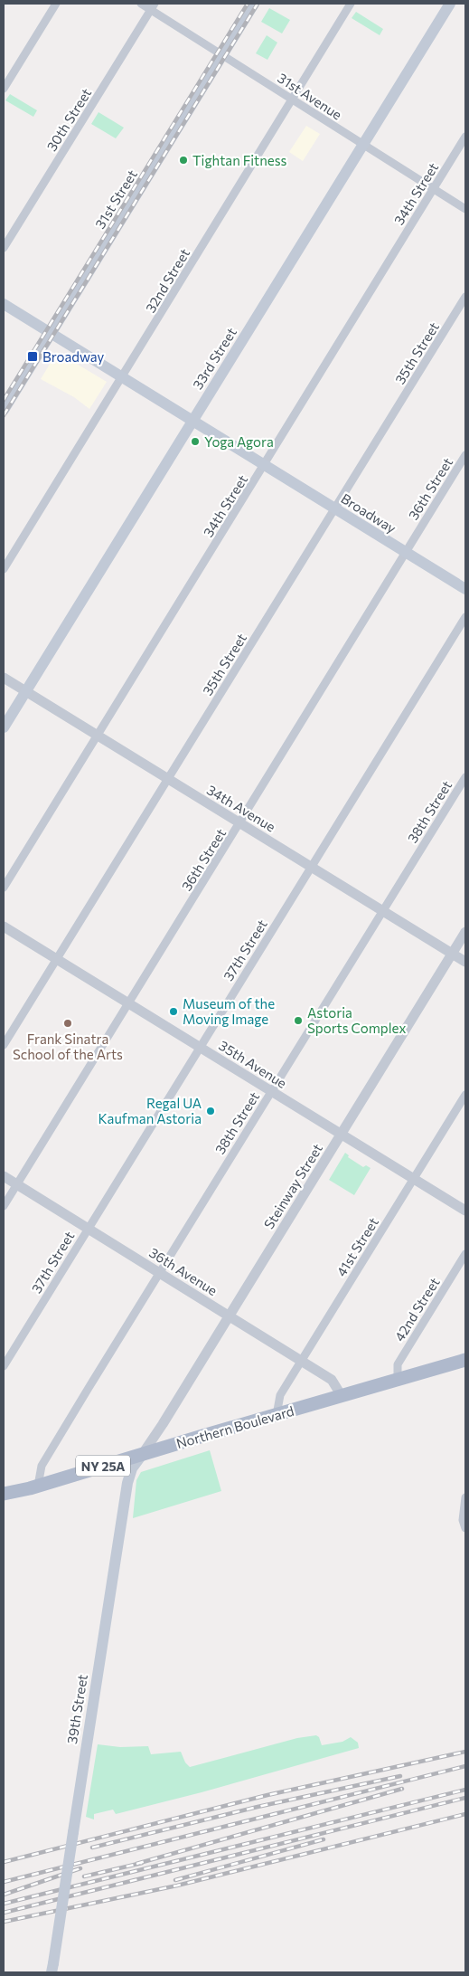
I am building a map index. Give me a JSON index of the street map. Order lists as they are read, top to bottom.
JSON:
{
  "streets": {
    "main road": [
      "31st Street",
      "33rd Street",
      "Broadway",
      "Northern Boulevard",
      "NY 25A",
      "39th Street"
    ],
    "street": [
      "31st Avenue",
      "30th Street",
      "34th Street",
      "32nd Street",
      "35th Street",
      "36th Street",
      "34th Avenue",
      "38th Street",
      "37th Street",
      "35th Avenue",
      "Steinway Street",
      "41st Street",
      "36th Avenue",
      "42nd Street"
    ]
  },
  "crossings": [
    ["31st Avenue", "30th Street"],
    ["31st Avenue", "34th Street"],
    ["31st Avenue", "31st Street"],
    ["31st Avenue", "32nd Street"],
    ["31st Avenue", "33rd Street"],
    ["34th Street", "Broadway"],
    ["34th Street", "34th Avenue"],
    ["31st Street", "Broadway"],
    ["32nd Street", "Broadway"],
    ["35th Street", "Broadway"],
    ["35th Street", "34th Avenue"],
    ["35th Street", "35th Avenue"],
    ["33rd Street", "Broadway"],
    ["33rd Street", "34th Avenue"],
    ["36th Street", "Broadway"],
    ["36th Street", "34th Avenue"],
    ["36th Street", "35th Avenue"],
    ["36th Street", "36th Avenue"],
    ["34th Avenue", "38th Street"],
    ["34th Avenue", "37th Street"],
    ["34th Avenue", "Steinway Street"],
    ["38th Street", "35th Avenue"],
    ["38th Street", "36th Avenue"],
    ["38th Street", "Northern Boulevard"],
    ["37th Street", "35th Avenue"],
    ["37th Street", "36th Avenue"],
    ["35th Avenue", "Steinway Street"],
    ["35th Avenue", "41st Street"],
    ["Steinway Street", "36th Avenue"],
    ["Steinway Street", "Northern Boulevard"],
    ["Steinway Street", "39th Street"],
    ["41st Street", "36th Avenue"],
    ["41st Street", "Northern Boulevard"],
    ["36th Avenue", "Northern Boulevard"],
    ["42nd Street", "Northern Boulevard"],
    ["Northern Boulevard", "39th Street"]
  ],
  "places": {
    "other": [
      "Tightan Fitness",
      "Yoga Agora",
      "Museum of the Moving Image",
      "Astoria Sports Complex",
      "Frank Sinatra School of the Arts",
      "Regal UA Kaufman Astoria"
    ],
    "transit": ["Broadway"]
  }
}
